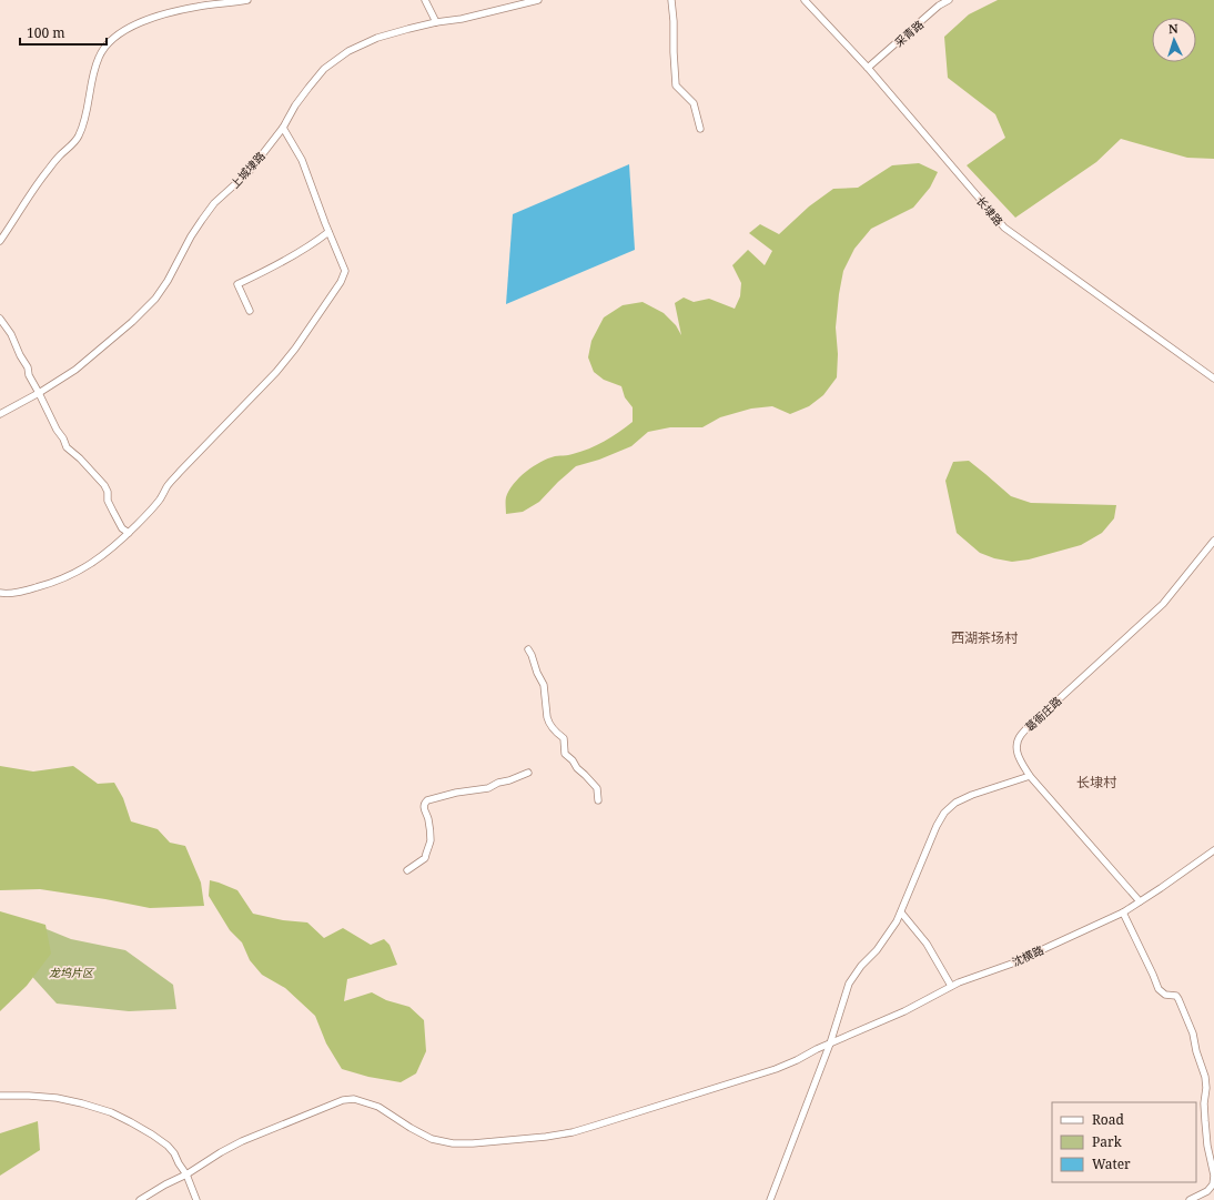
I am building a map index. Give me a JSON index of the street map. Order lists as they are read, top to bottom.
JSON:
{
  "streets": {
    "street": [
      "采青路",
      "上城埭路",
      "长埭路",
      "葛衙庄路",
      "沈横路"
    ]
  },
  "crossings": [
    ["采青路", "长埭路"],
    ["葛衙庄路", "沈横路"]
  ],
  "districts": ["西湖茶场村", "长埭村"],
  "parks": ["龙坞片区"],
  "legend": ["Road", "Park", "Water"],
  "scale_bar": "100 m",
  "north": "top"
}
